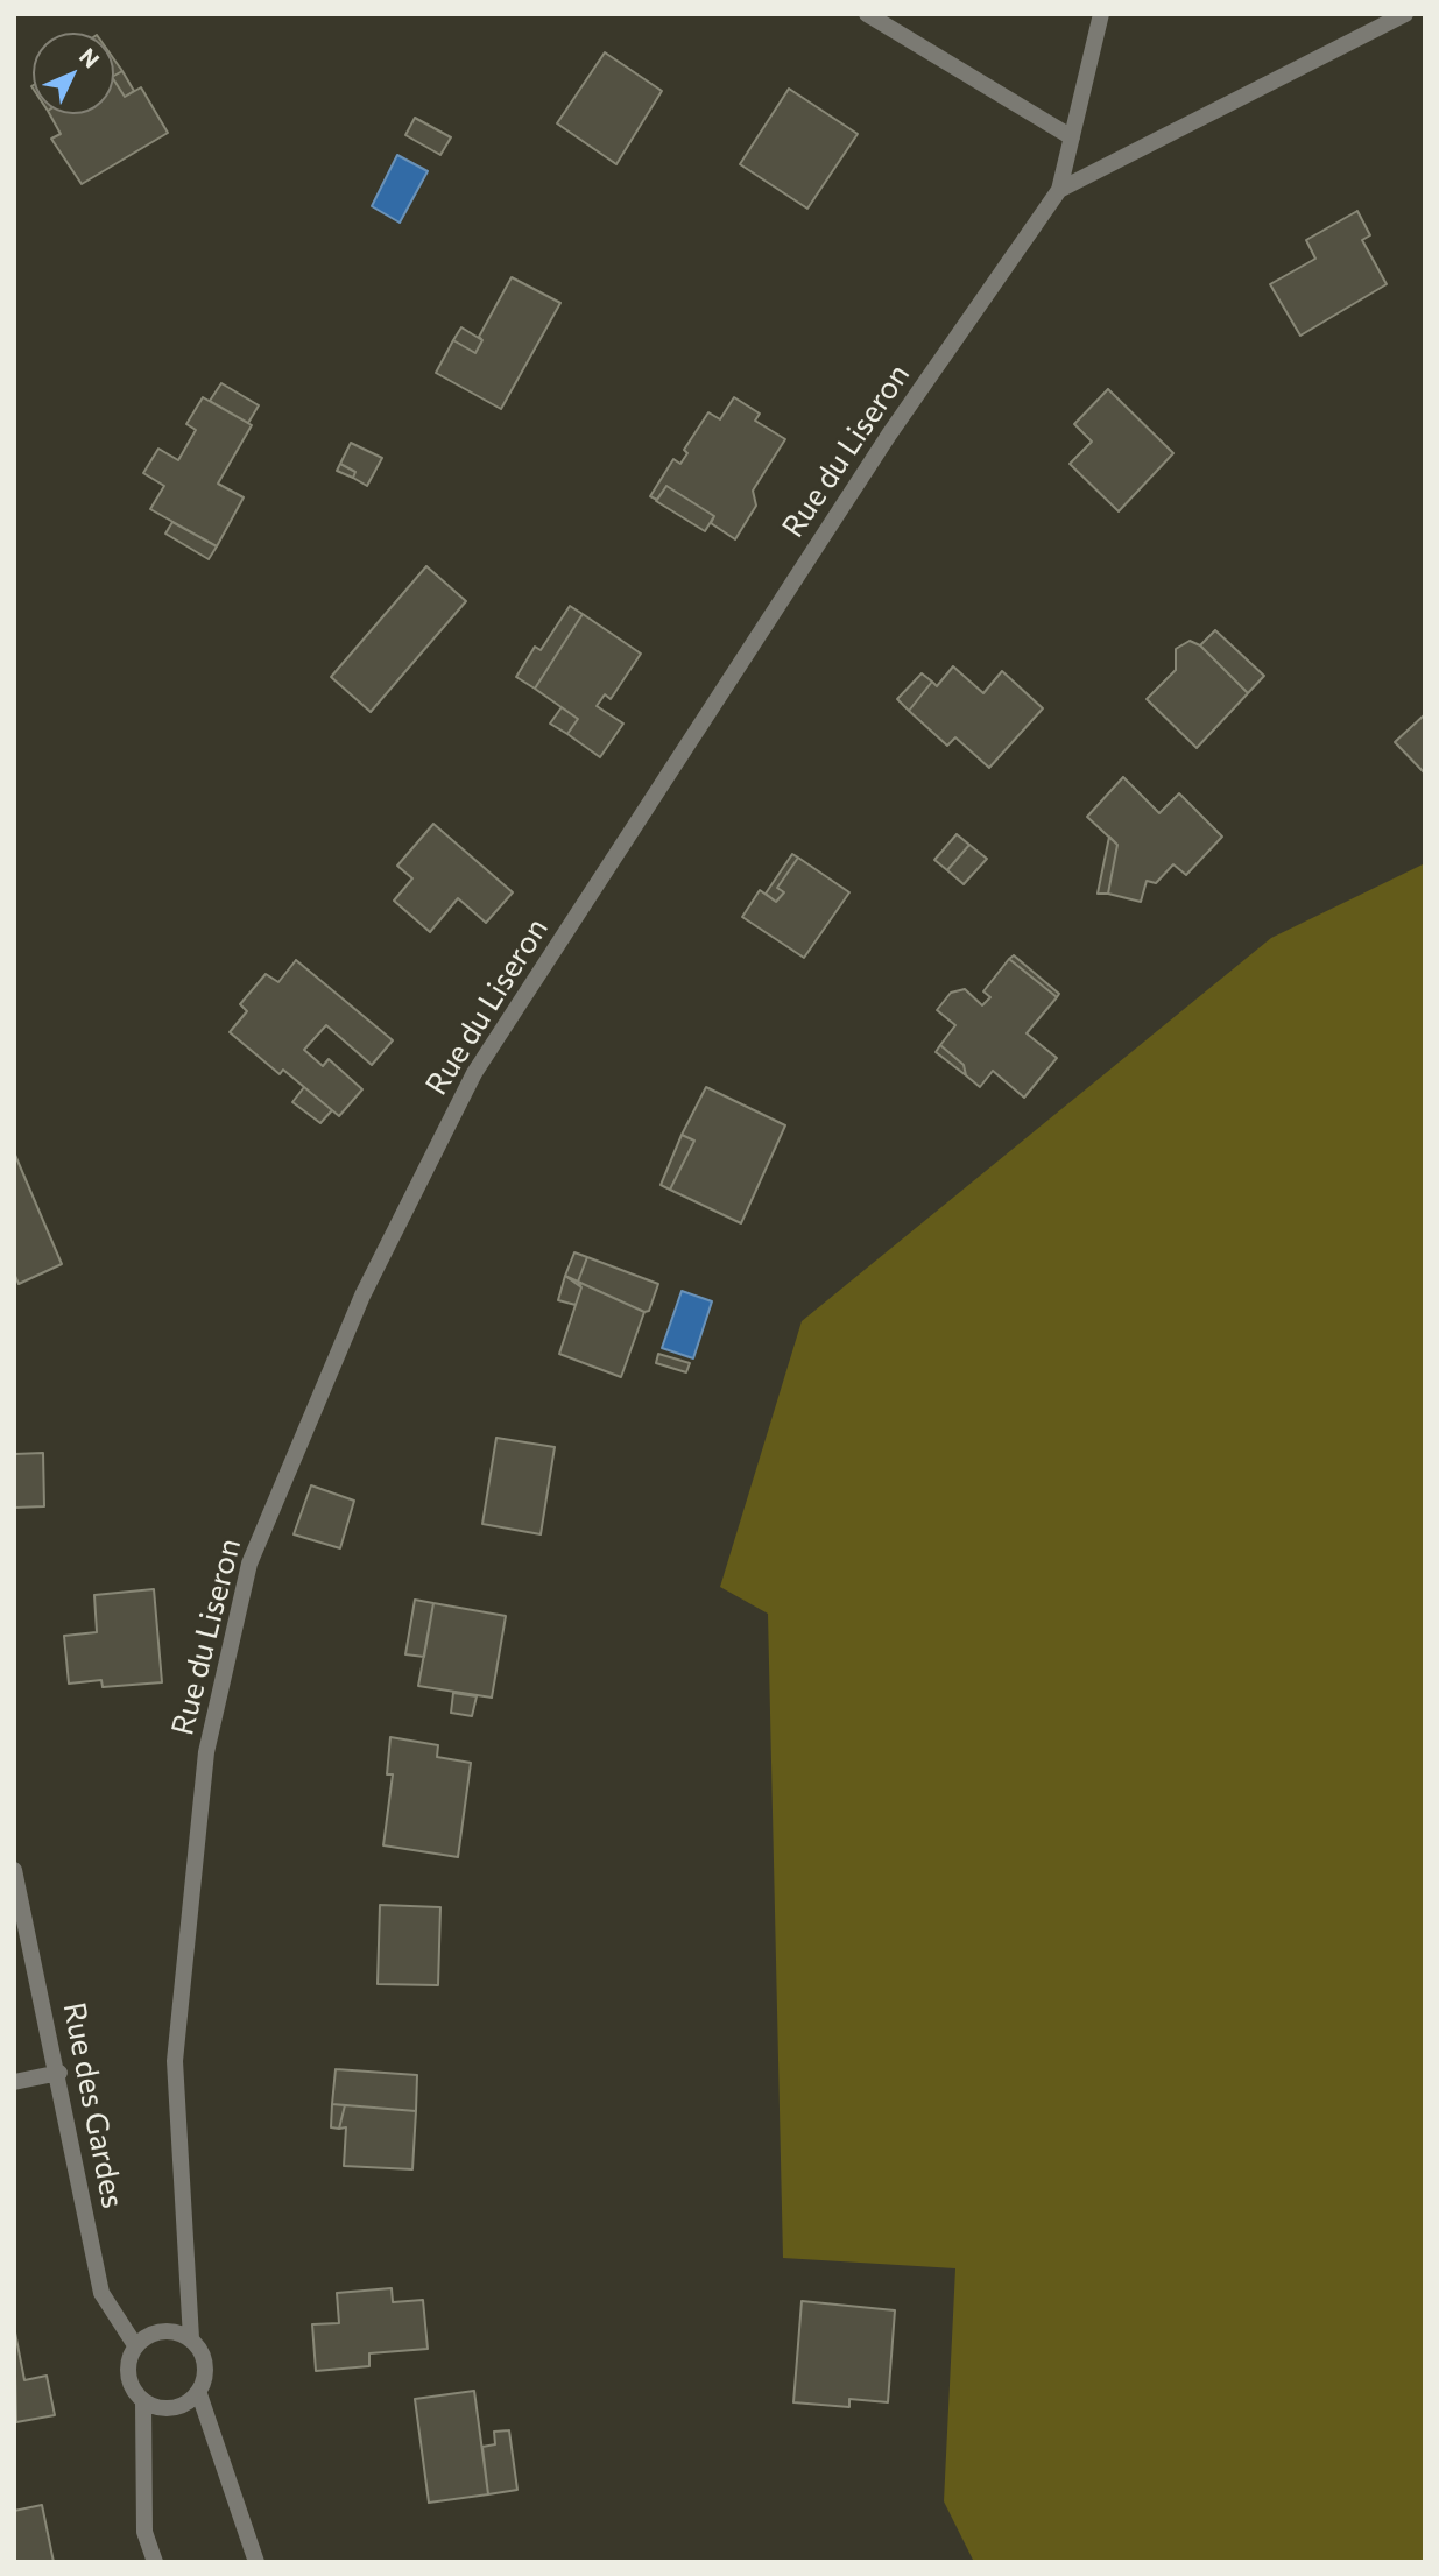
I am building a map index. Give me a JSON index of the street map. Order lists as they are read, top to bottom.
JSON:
{
  "streets": {
    "street": ["Rue du Liseron", "Rue des Gardes"]
  },
  "crossings": [
    ["Rue du Liseron", "Rue des Gardes"]
  ],
  "north": "top right"
}
